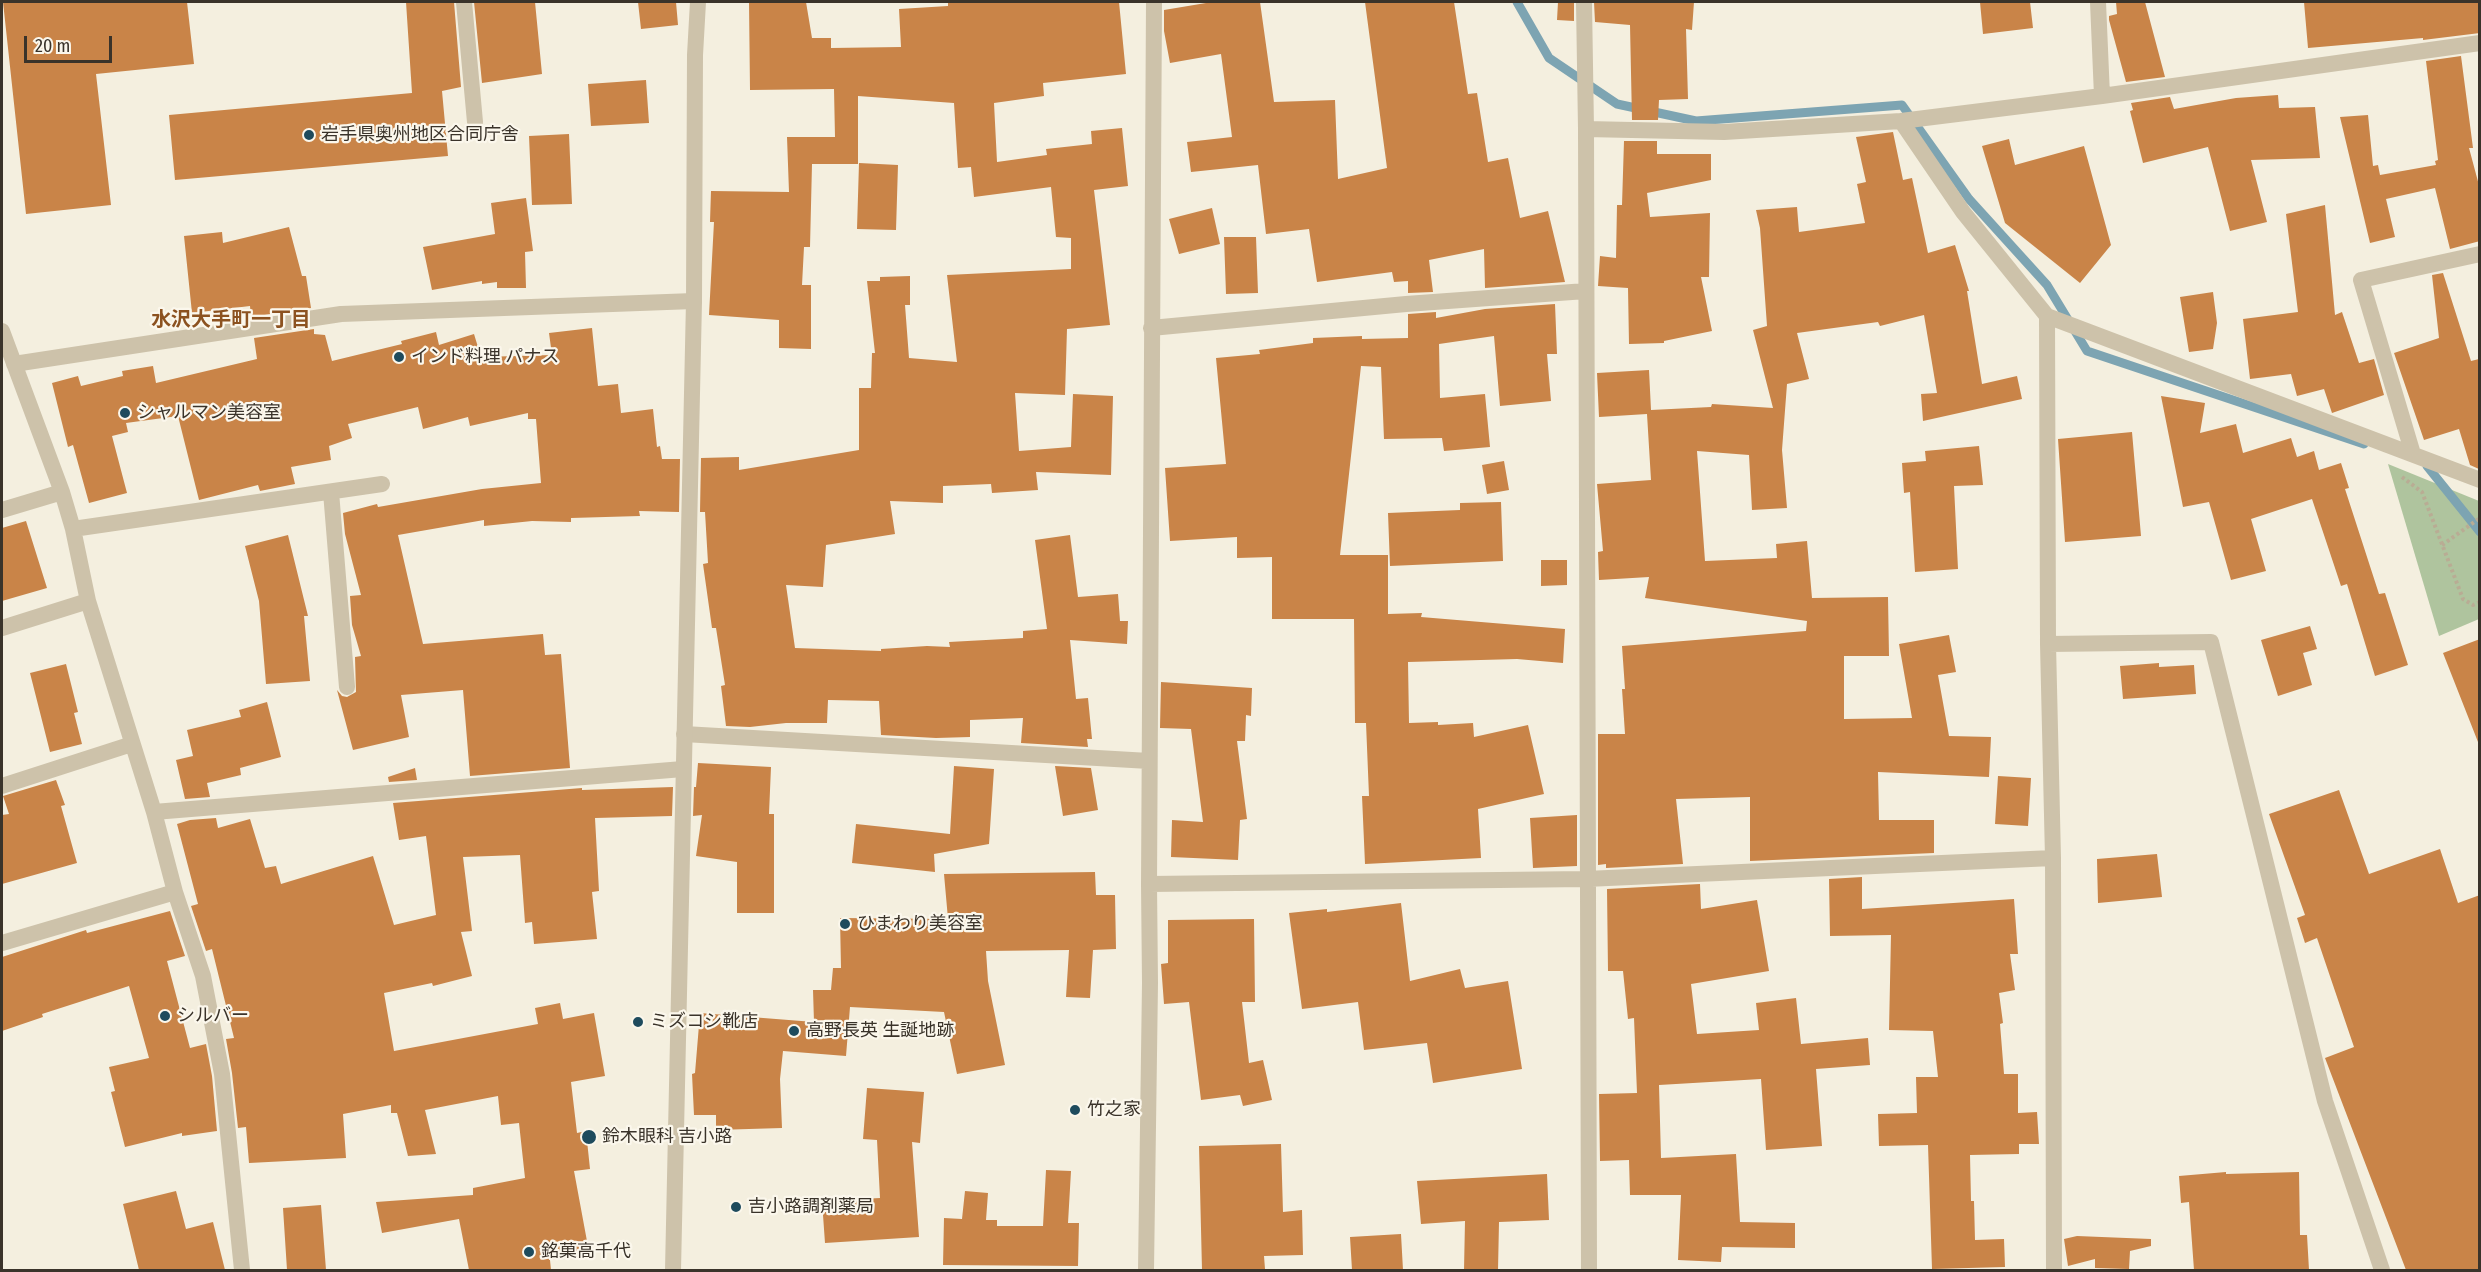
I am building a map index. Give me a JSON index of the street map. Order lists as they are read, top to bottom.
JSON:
{
  "districts": ["水沢大手町一丁目"],
  "places": [
    "岩手県奥州地区合同庁舎",
    "インド料理 パナス",
    "シャルマン美容室",
    "ひまわり美容室",
    "シルバー",
    "ミズコシ靴店",
    "高野長英 生誕地跡",
    "竹之家",
    "鈴木眼科 吉小路",
    "吉小路調剤薬局",
    "銘菓高千代"
  ],
  "scale_bar": "20 m"
}
